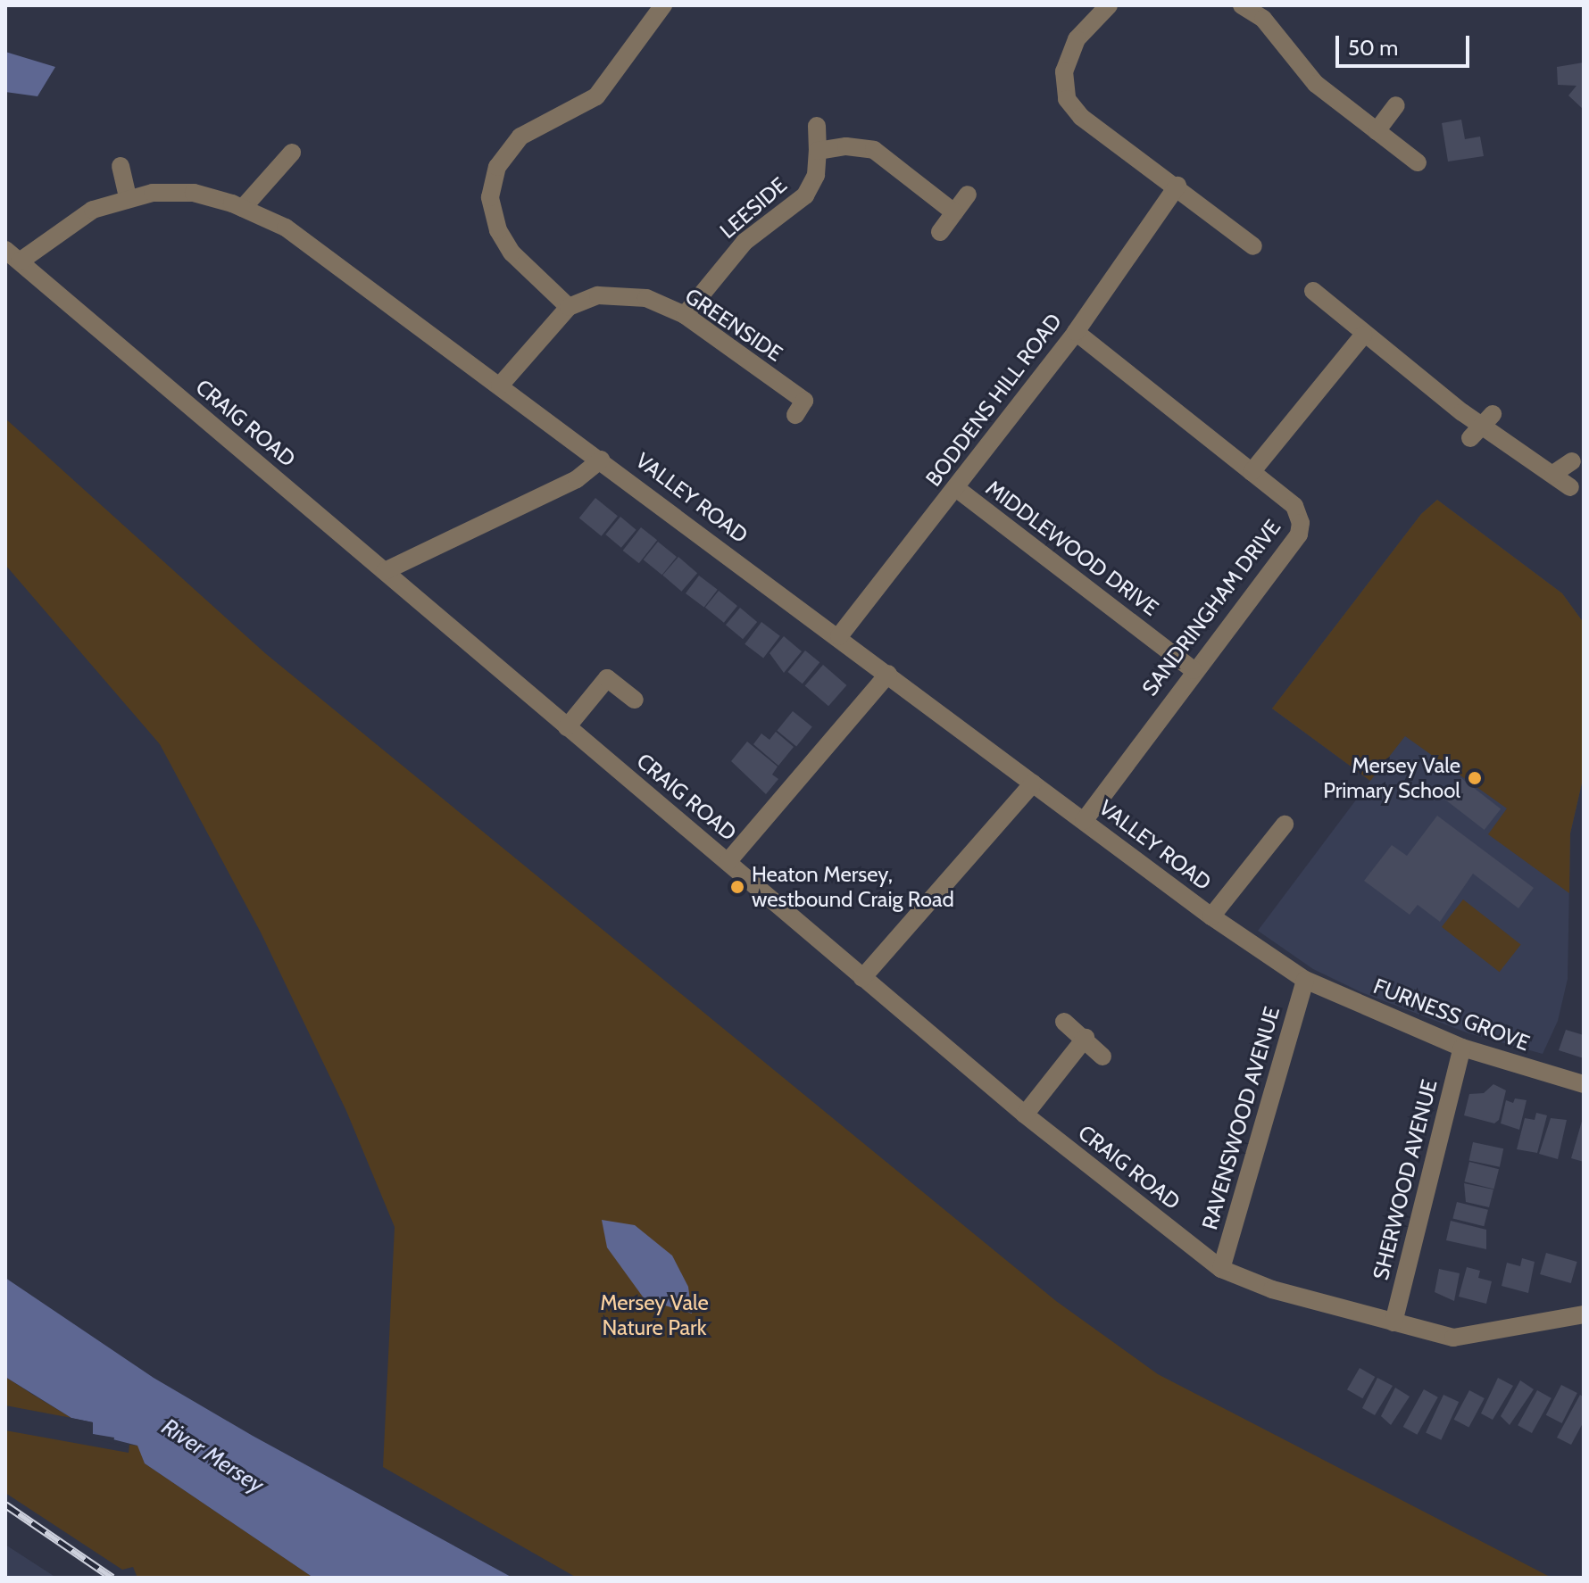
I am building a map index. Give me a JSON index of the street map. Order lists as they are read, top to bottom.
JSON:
{
  "streets": {
    "street": [
      "LEESIDE",
      "GREENSIDE",
      "BODDENS HILL ROAD",
      "CRAIG ROAD",
      "VALLEY ROAD",
      "MIDDLEWOOD DRIVE",
      "SANDRINGHAM DRIVE",
      "FURNESS GROVE",
      "RAVENSWOOD AVENUE",
      "SHERWOOD AVENUE"
    ]
  },
  "crossings": [
    ["LEESIDE", "GREENSIDE"],
    ["BODDENS HILL ROAD", "VALLEY ROAD"],
    ["BODDENS HILL ROAD", "MIDDLEWOOD DRIVE"],
    ["BODDENS HILL ROAD", "SANDRINGHAM DRIVE"],
    ["CRAIG ROAD", "VALLEY ROAD"],
    ["CRAIG ROAD", "RAVENSWOOD AVENUE"],
    ["CRAIG ROAD", "SHERWOOD AVENUE"],
    ["VALLEY ROAD", "SANDRINGHAM DRIVE"],
    ["VALLEY ROAD", "FURNESS GROVE"],
    ["VALLEY ROAD", "RAVENSWOOD AVENUE"],
    ["MIDDLEWOOD DRIVE", "SANDRINGHAM DRIVE"],
    ["FURNESS GROVE", "RAVENSWOOD AVENUE"],
    ["FURNESS GROVE", "SHERWOOD AVENUE"]
  ],
  "water": ["River Mersey"],
  "parks": ["Mersey Vale Nature Park"],
  "places": ["Mersey Vale Primary School", "Heaton Mersey, westbound Craig Road"],
  "scale_bar": "50 m"
}
